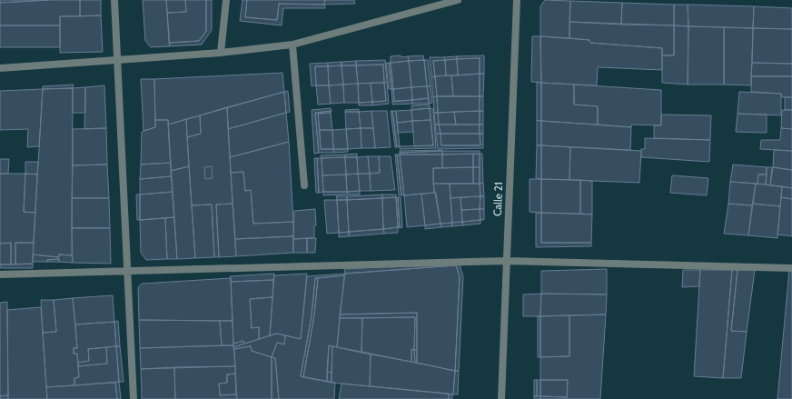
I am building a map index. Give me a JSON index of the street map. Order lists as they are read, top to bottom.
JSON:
{
  "streets": {
    "street": ["Calle 21"]
  }
}
